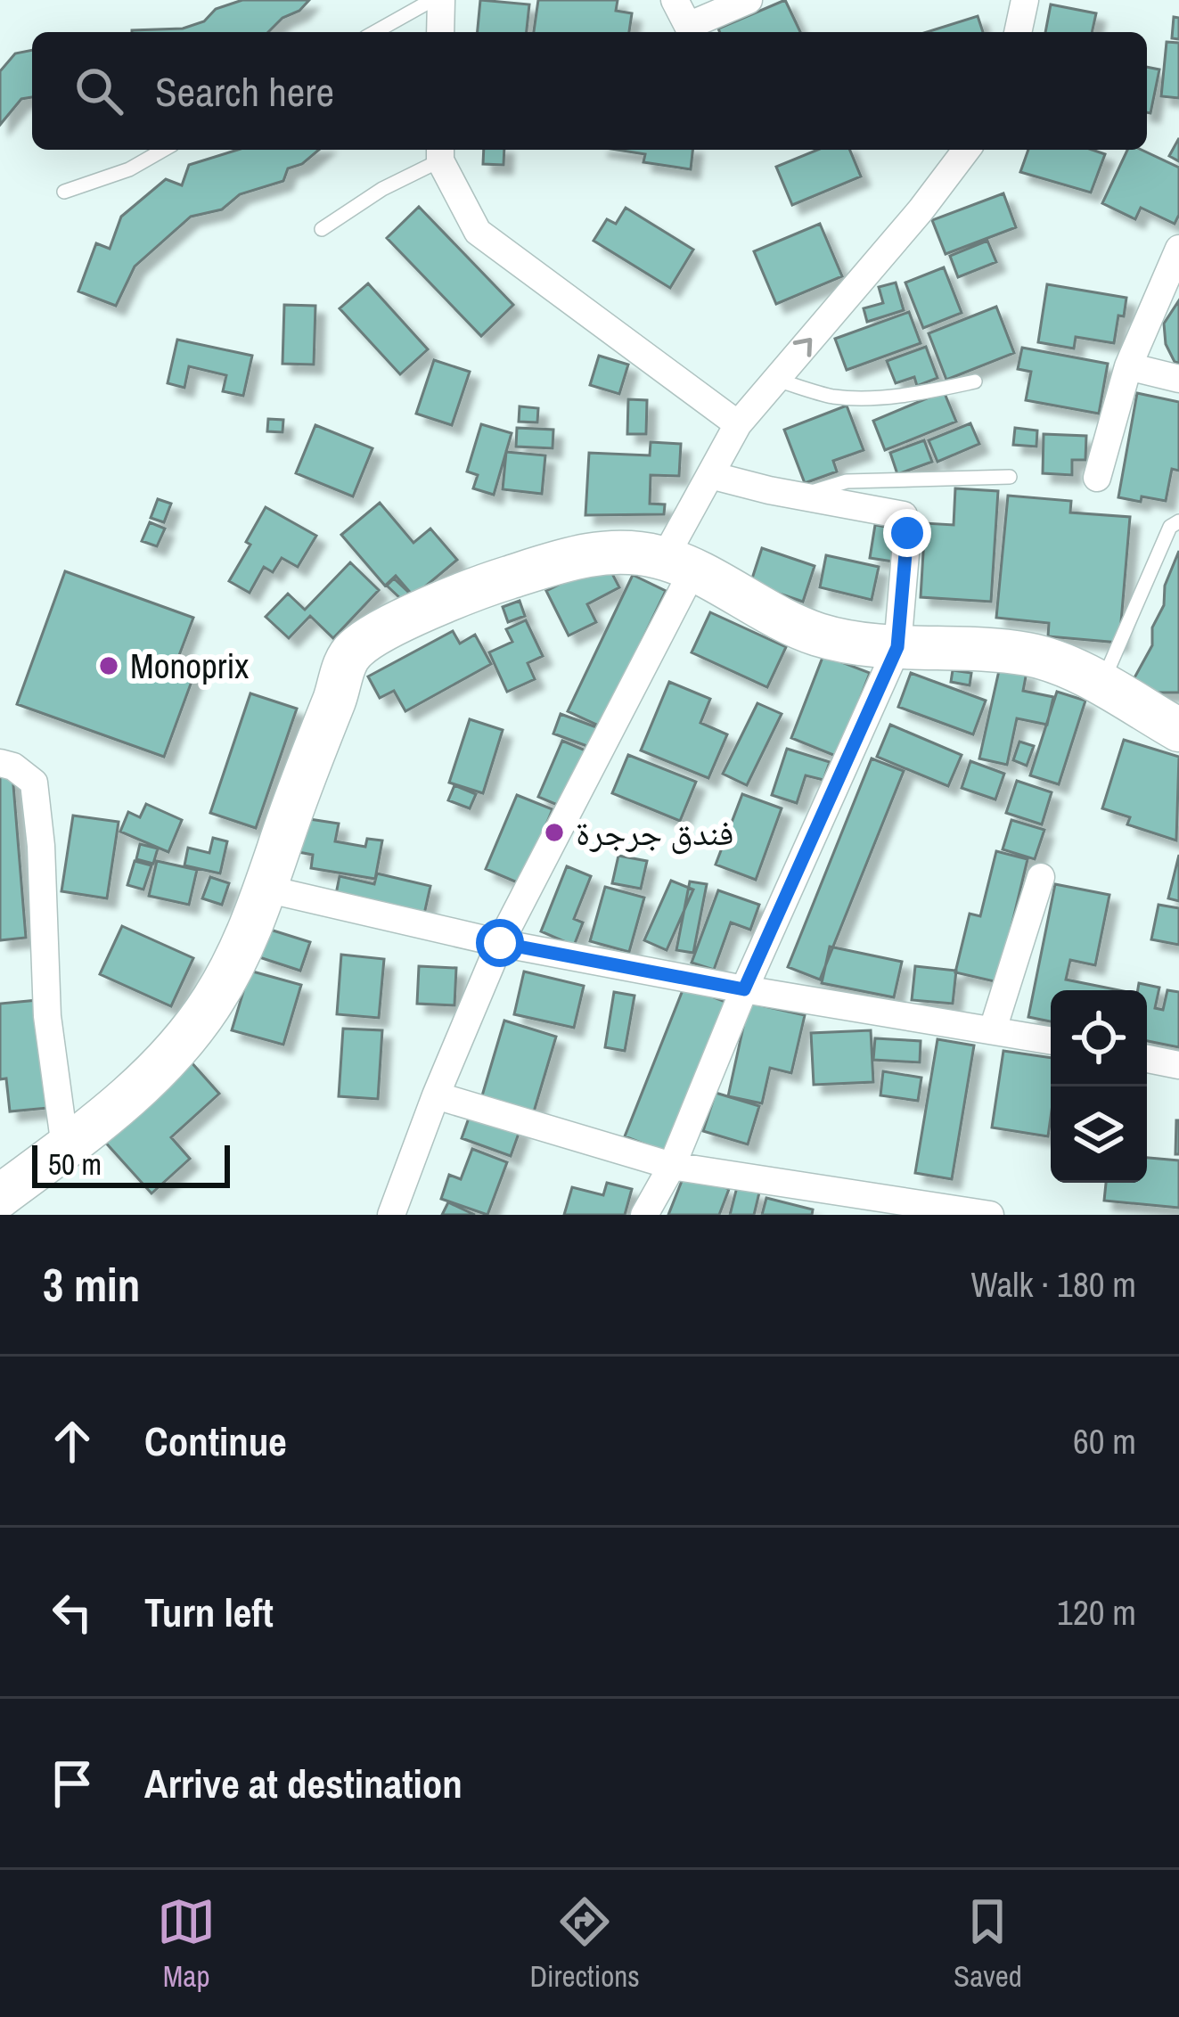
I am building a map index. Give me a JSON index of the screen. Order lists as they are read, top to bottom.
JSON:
{
  "places": ["Monoprix", "فندق جرجرة"],
  "scale_bar": "50 m",
  "page": {
    "search": "Search here",
    "scale": "50 m",
    "heading": ["3 min", "Walk · 180 m"],
    "list": [
      ["Continue", "60 m"],
      ["Turn left", "120 m"],
      "Arrive at destination"
    ],
    "nav": ["Map", "Directions", "Saved"]
  }
}
